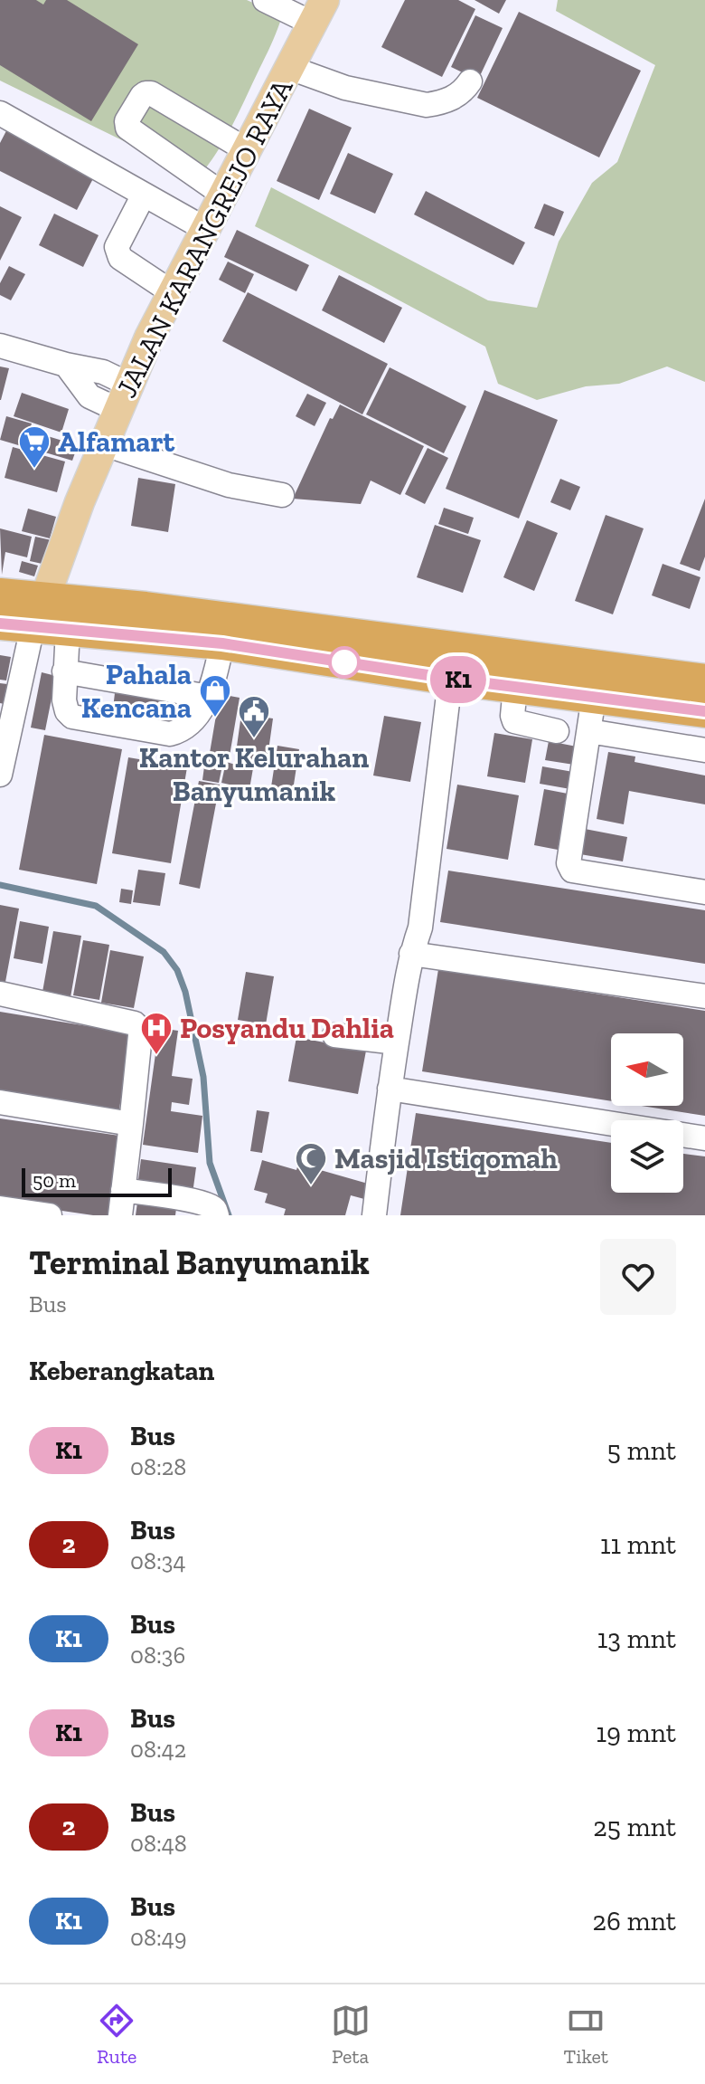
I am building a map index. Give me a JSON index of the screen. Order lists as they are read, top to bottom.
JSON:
{
  "streets": {
    "main road": ["JALAN KARANGREJO RAYA"]
  },
  "places": {
    "supermarket": ["Alfamart"],
    "shop": ["Pahala Kencana"],
    "public building": ["Kantor Kelurahan Banyumanik"],
    "hospital": ["Posyandu Dahlia"],
    "mosque": ["Masjid Istiqomah"]
  },
  "lines": ["bus line K1"],
  "scale_bar": "50 m",
  "north": "left",
  "page": {
    "on_map": "K1",
    "scale": "50 m",
    "heading": [
      ["Terminal Banyumanik", "Bus"],
      "Keberangkatan"
    ],
    "list": [
      {
        "mark": "K1",
        "name": "Bus",
        "note": "08:28",
        "value": "5 mnt"
      },
      {
        "mark": "2",
        "name": "Bus",
        "note": "08:34",
        "value": "11 mnt"
      },
      {
        "mark": "K1",
        "name": "Bus",
        "note": "08:36",
        "value": "13 mnt"
      },
      {
        "mark": "K1",
        "name": "Bus",
        "note": "08:42",
        "value": "19 mnt"
      },
      {
        "mark": "2",
        "name": "Bus",
        "note": "08:48",
        "value": "25 mnt"
      },
      {
        "mark": "K1",
        "name": "Bus",
        "note": "08:49",
        "value": "26 mnt"
      }
    ],
    "tabs": ["Rute", "Peta", "Tiket"]
  }
}
